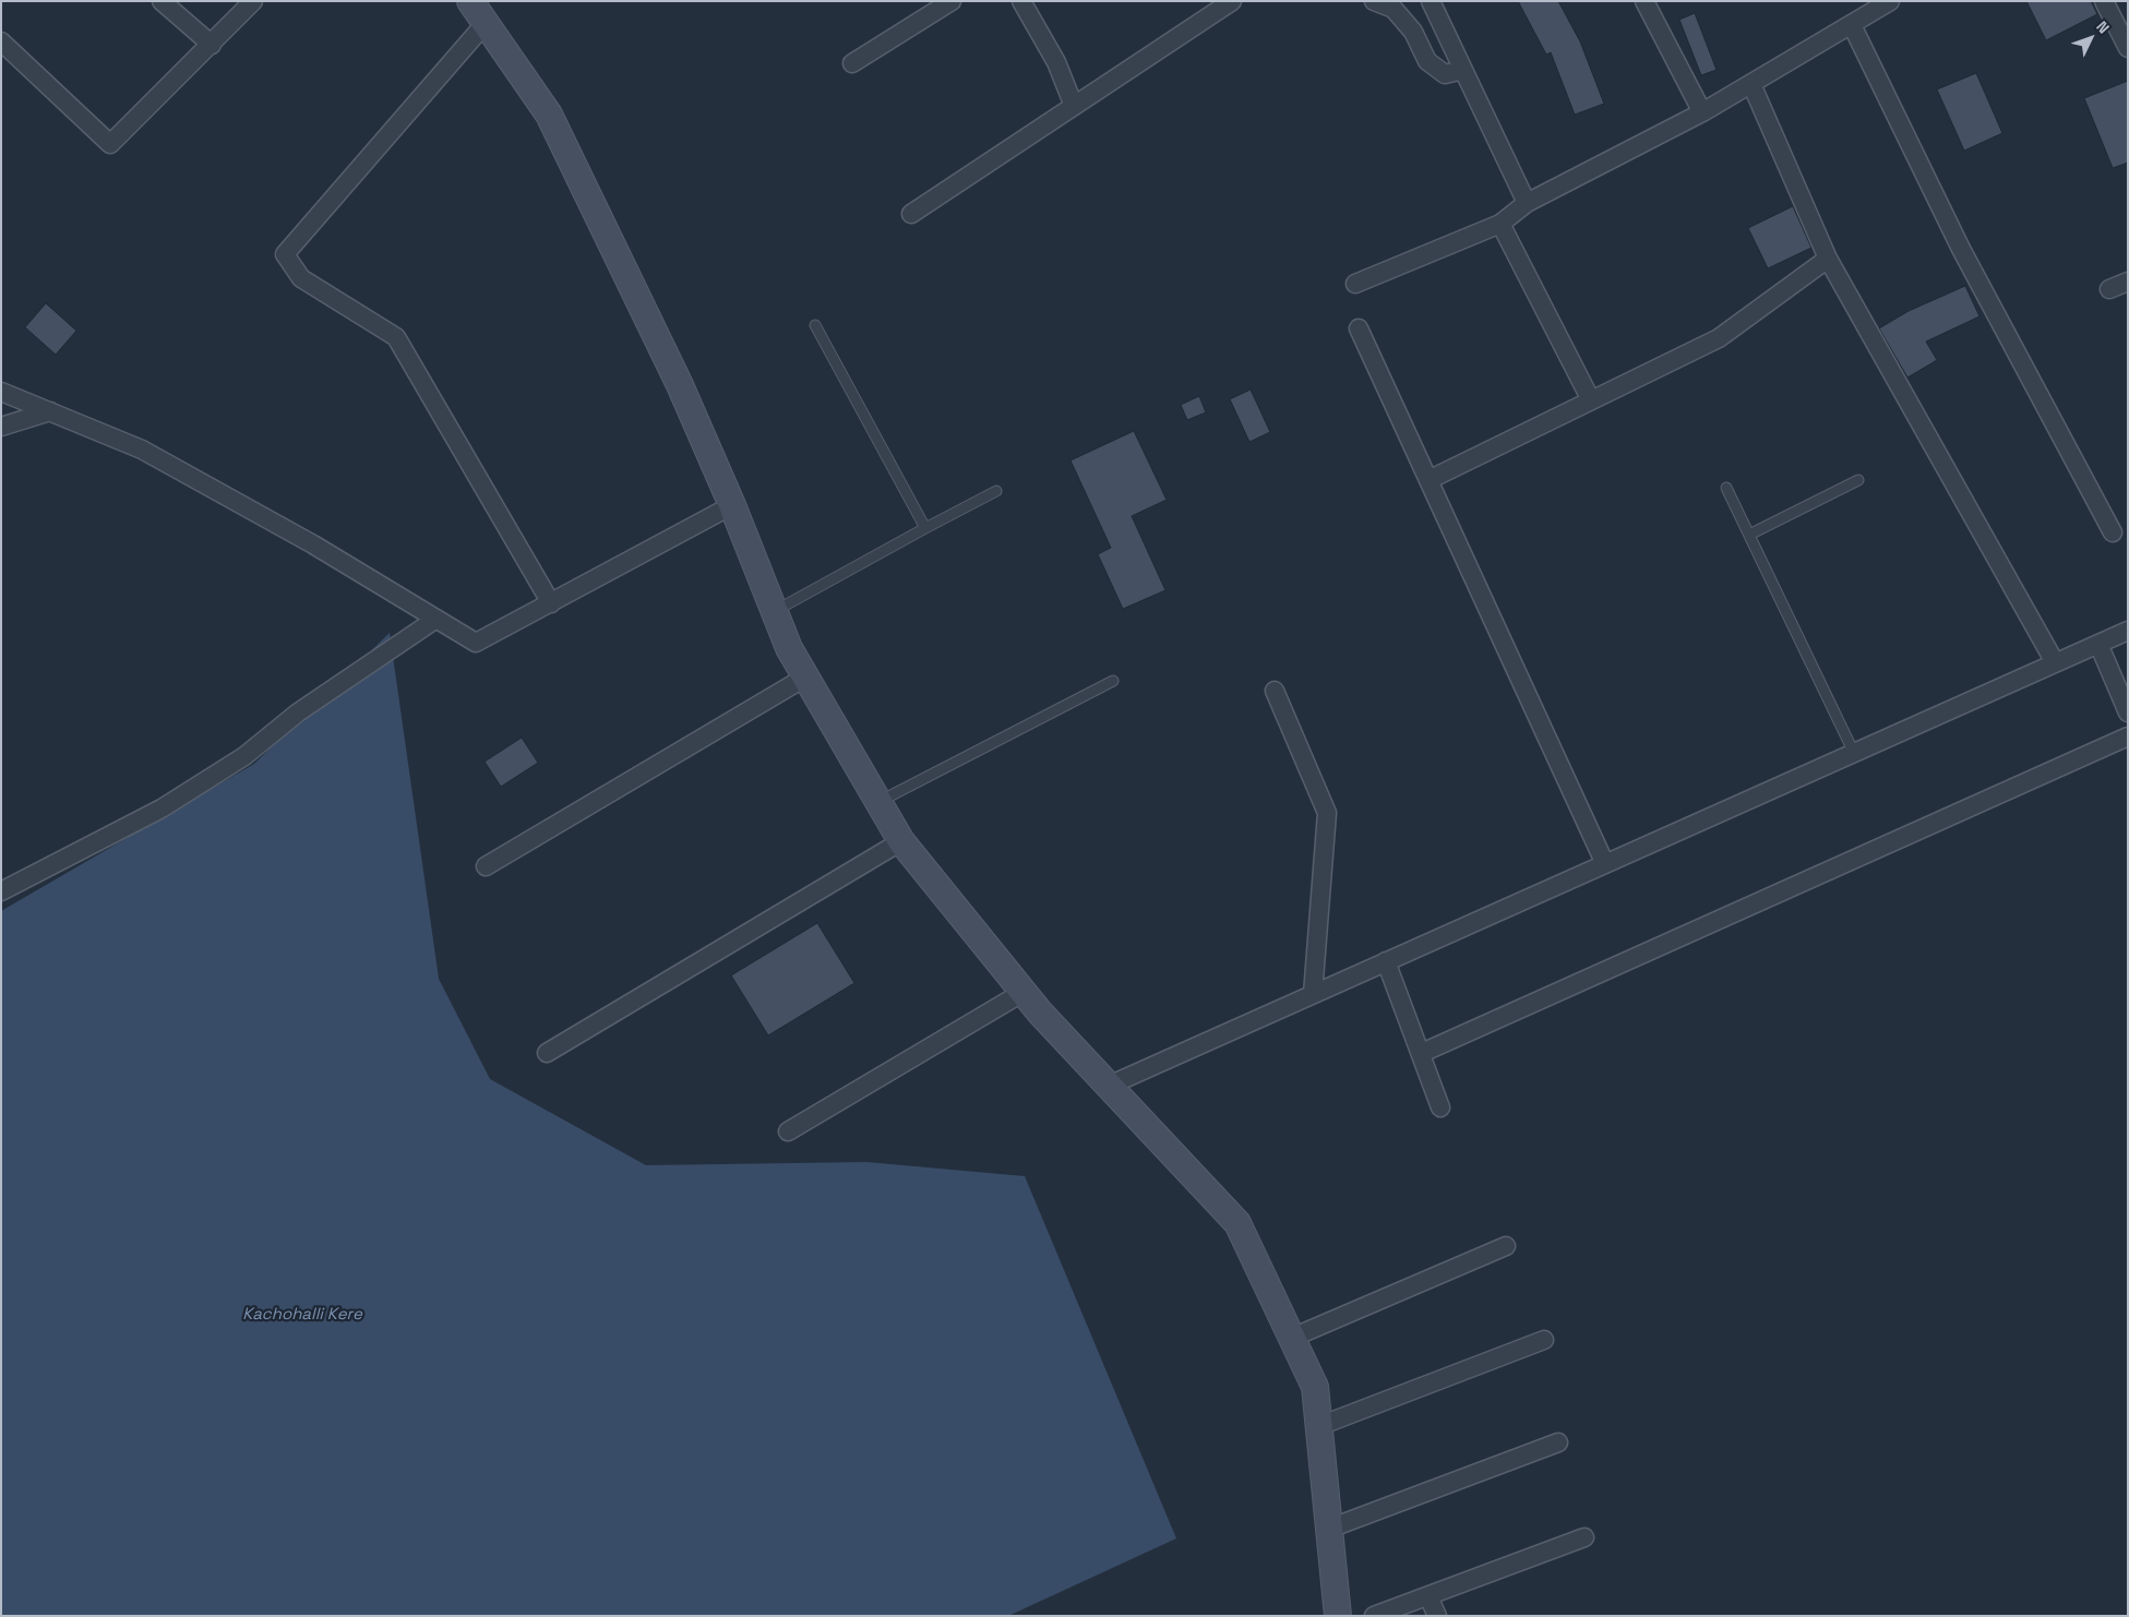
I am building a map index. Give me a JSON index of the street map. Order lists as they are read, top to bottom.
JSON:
{
  "water": ["Kachohalli Kere"],
  "north": "top right"
}
